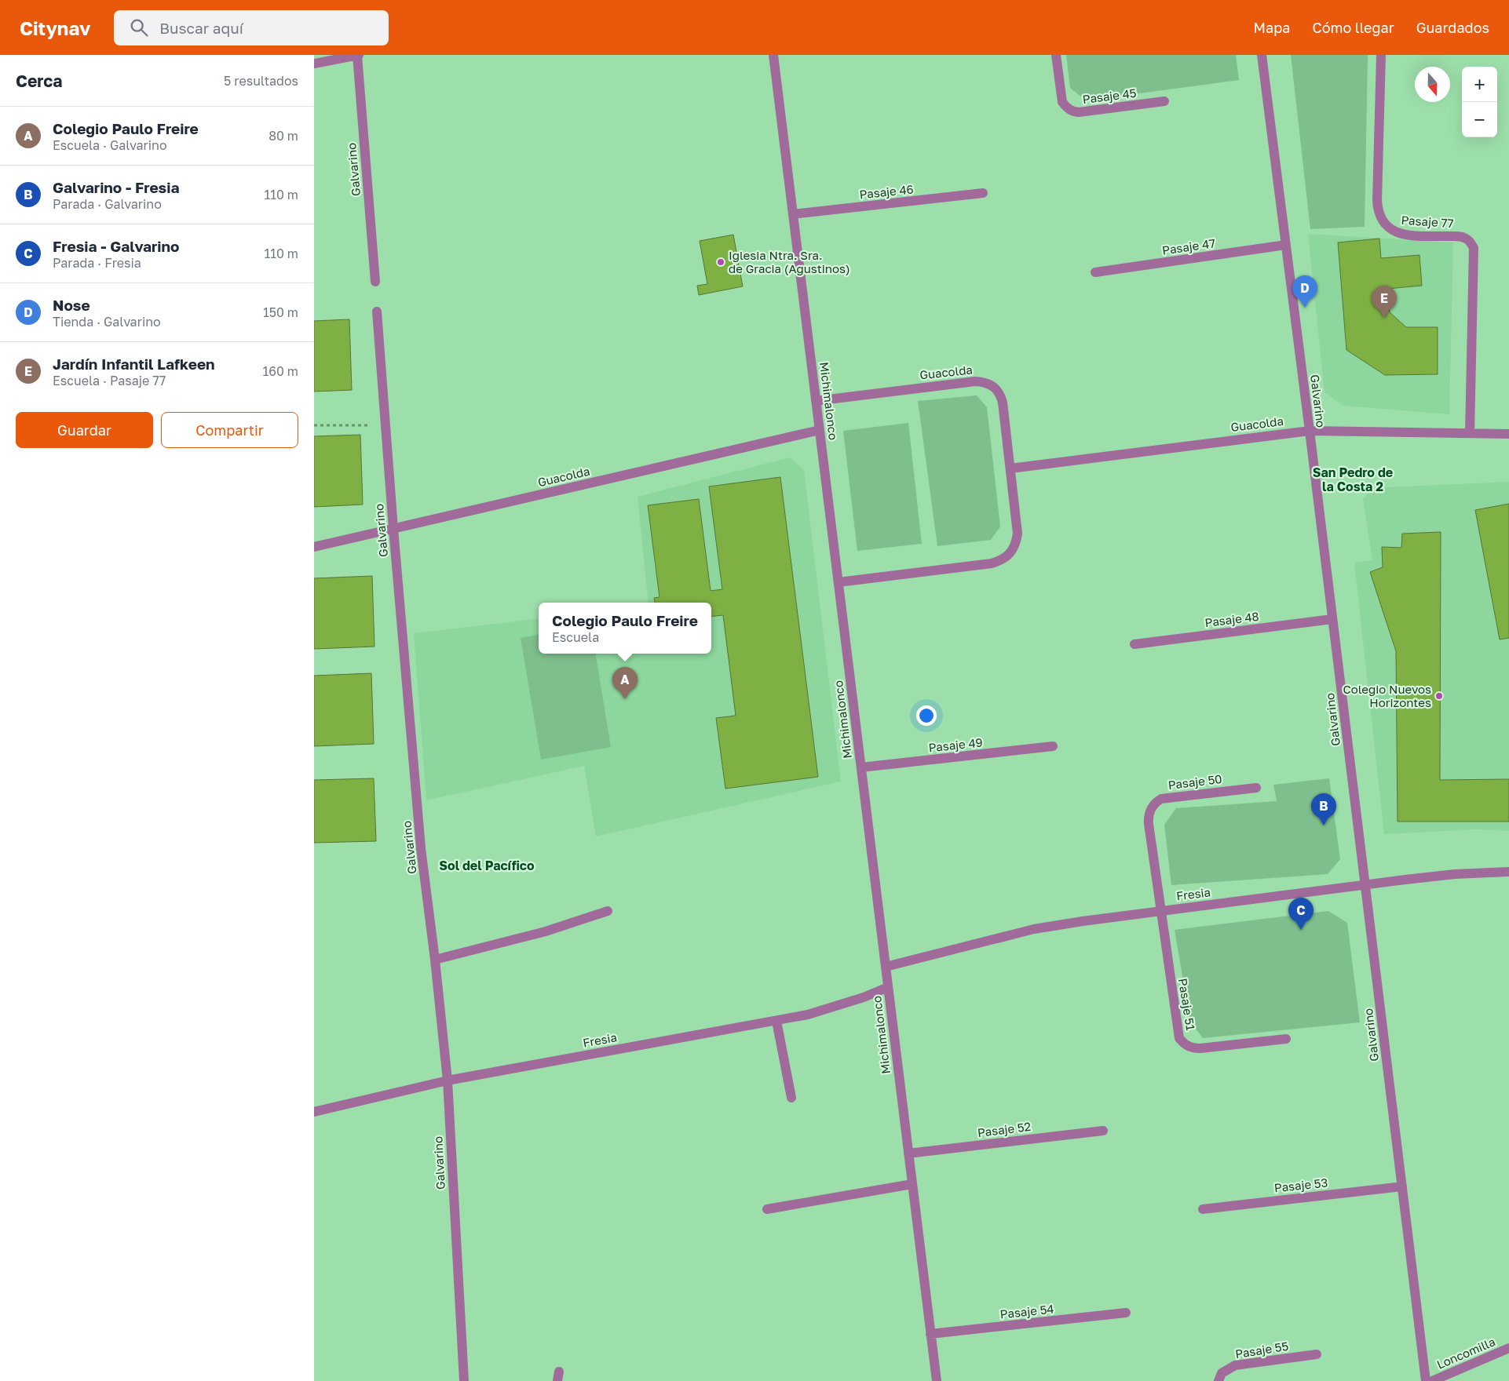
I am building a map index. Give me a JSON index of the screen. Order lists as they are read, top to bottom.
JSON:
{
  "streets": {
    "street": [
      "Pasaje 45",
      "Galvarino",
      "Pasaje 46",
      "Pasaje 77",
      "Pasaje 47",
      "Guacolda",
      "Michimalonco",
      "Pasaje 48",
      "Pasaje 49",
      "Pasaje 50",
      "Fresia",
      "Pasaje 51",
      "Pasaje 52",
      "Pasaje 53",
      "Pasaje 54",
      "Pasaje 55",
      "Loncomilla"
    ]
  },
  "crossings": [
    ["Galvarino", "Pasaje 47"],
    ["Galvarino", "Guacolda"],
    ["Galvarino", "Pasaje 48"],
    ["Galvarino", "Fresia"],
    ["Galvarino", "Pasaje 53"],
    ["Pasaje 46", "Michimalonco"],
    ["Pasaje 77", "Guacolda"],
    ["Guacolda", "Michimalonco"],
    ["Michimalonco", "Pasaje 49"],
    ["Michimalonco", "Fresia"],
    ["Michimalonco", "Pasaje 52"],
    ["Michimalonco", "Pasaje 54"],
    ["Pasaje 50", "Fresia"],
    ["Pasaje 50", "Pasaje 51"],
    ["Fresia", "Pasaje 51"]
  ],
  "districts": ["San Pedro de la Costa 2", "Sol del Pacífico"],
  "places": ["Iglesia Ntra. Sra. de Gracia (Agustinos)", "Colegio Nuevos Horizontes"],
  "north": "bottom",
  "page": {
    "header": "Citynav",
    "search": "Buscar aquí",
    "nav": ["Mapa", "Cómo llegar", "Guardados"],
    "heading": ["Cerca", "5 resultados"],
    "map_buttons": ["+", "−"],
    "list": [
      {
        "mark": "A",
        "name": "Colegio Paulo Freire",
        "note": "Escuela · Galvarino",
        "value": "80 m"
      },
      {
        "mark": "B",
        "name": "Galvarino - Fresia",
        "note": "Parada · Galvarino",
        "value": "110 m"
      },
      {
        "mark": "C",
        "name": "Fresia - Galvarino",
        "note": "Parada · Fresia",
        "value": "110 m"
      },
      {
        "mark": "D",
        "name": "Nose",
        "note": "Tienda · Galvarino",
        "value": "150 m"
      },
      {
        "mark": "E",
        "name": "Jardín Infantil Lafkeen",
        "note": "Escuela · Pasaje 77",
        "value": "160 m"
      }
    ],
    "pins": [
      "D",
      "E",
      "A",
      "B",
      "C"
    ],
    "buttons": ["Guardar", "Compartir"],
    "popup": ["Colegio Paulo Freire", "Escuela"]
  }
}
